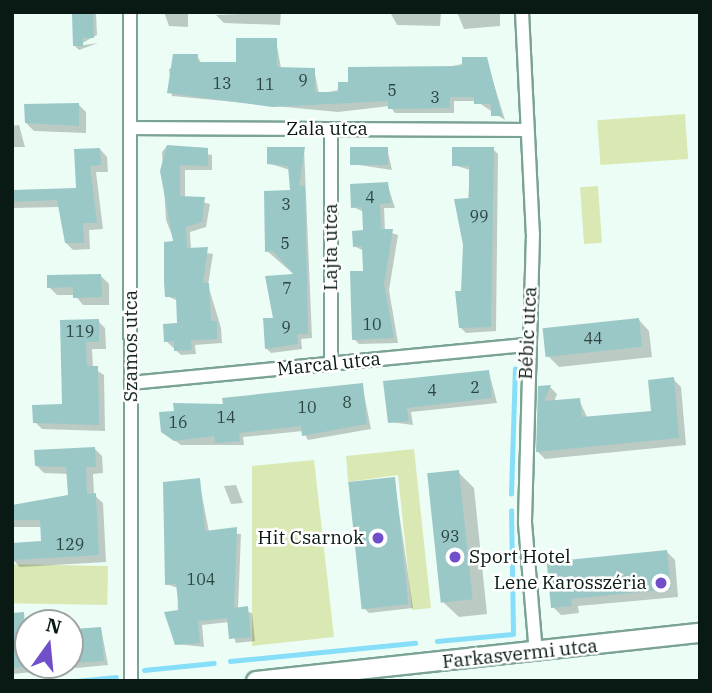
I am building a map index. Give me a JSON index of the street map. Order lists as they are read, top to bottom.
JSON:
{
  "streets": {
    "street": [
      "Zala utca",
      "Lajta utca",
      "Bébic utca",
      "Szamos utca",
      "Marcal utca",
      "Farkasvermi utca"
    ]
  },
  "crossings": [
    ["Zala utca", "Lajta utca"],
    ["Zala utca", "Bébic utca"],
    ["Zala utca", "Szamos utca"],
    ["Lajta utca", "Marcal utca"],
    ["Bébic utca", "Marcal utca"],
    ["Bébic utca", "Farkasvermi utca"],
    ["Szamos utca", "Marcal utca"]
  ],
  "places": ["Hit Csarnok", "Sport Hotel", "Lene Karosszéria"],
  "house_numbers": [
    "9",
    "13",
    "11",
    "5",
    "3",
    "4",
    "3",
    "99",
    "5",
    "7",
    "10",
    "9",
    "119",
    "44",
    "2",
    "4",
    "8",
    "10",
    "14",
    "16",
    "93",
    "129",
    "104"
  ],
  "north": "top"
}
